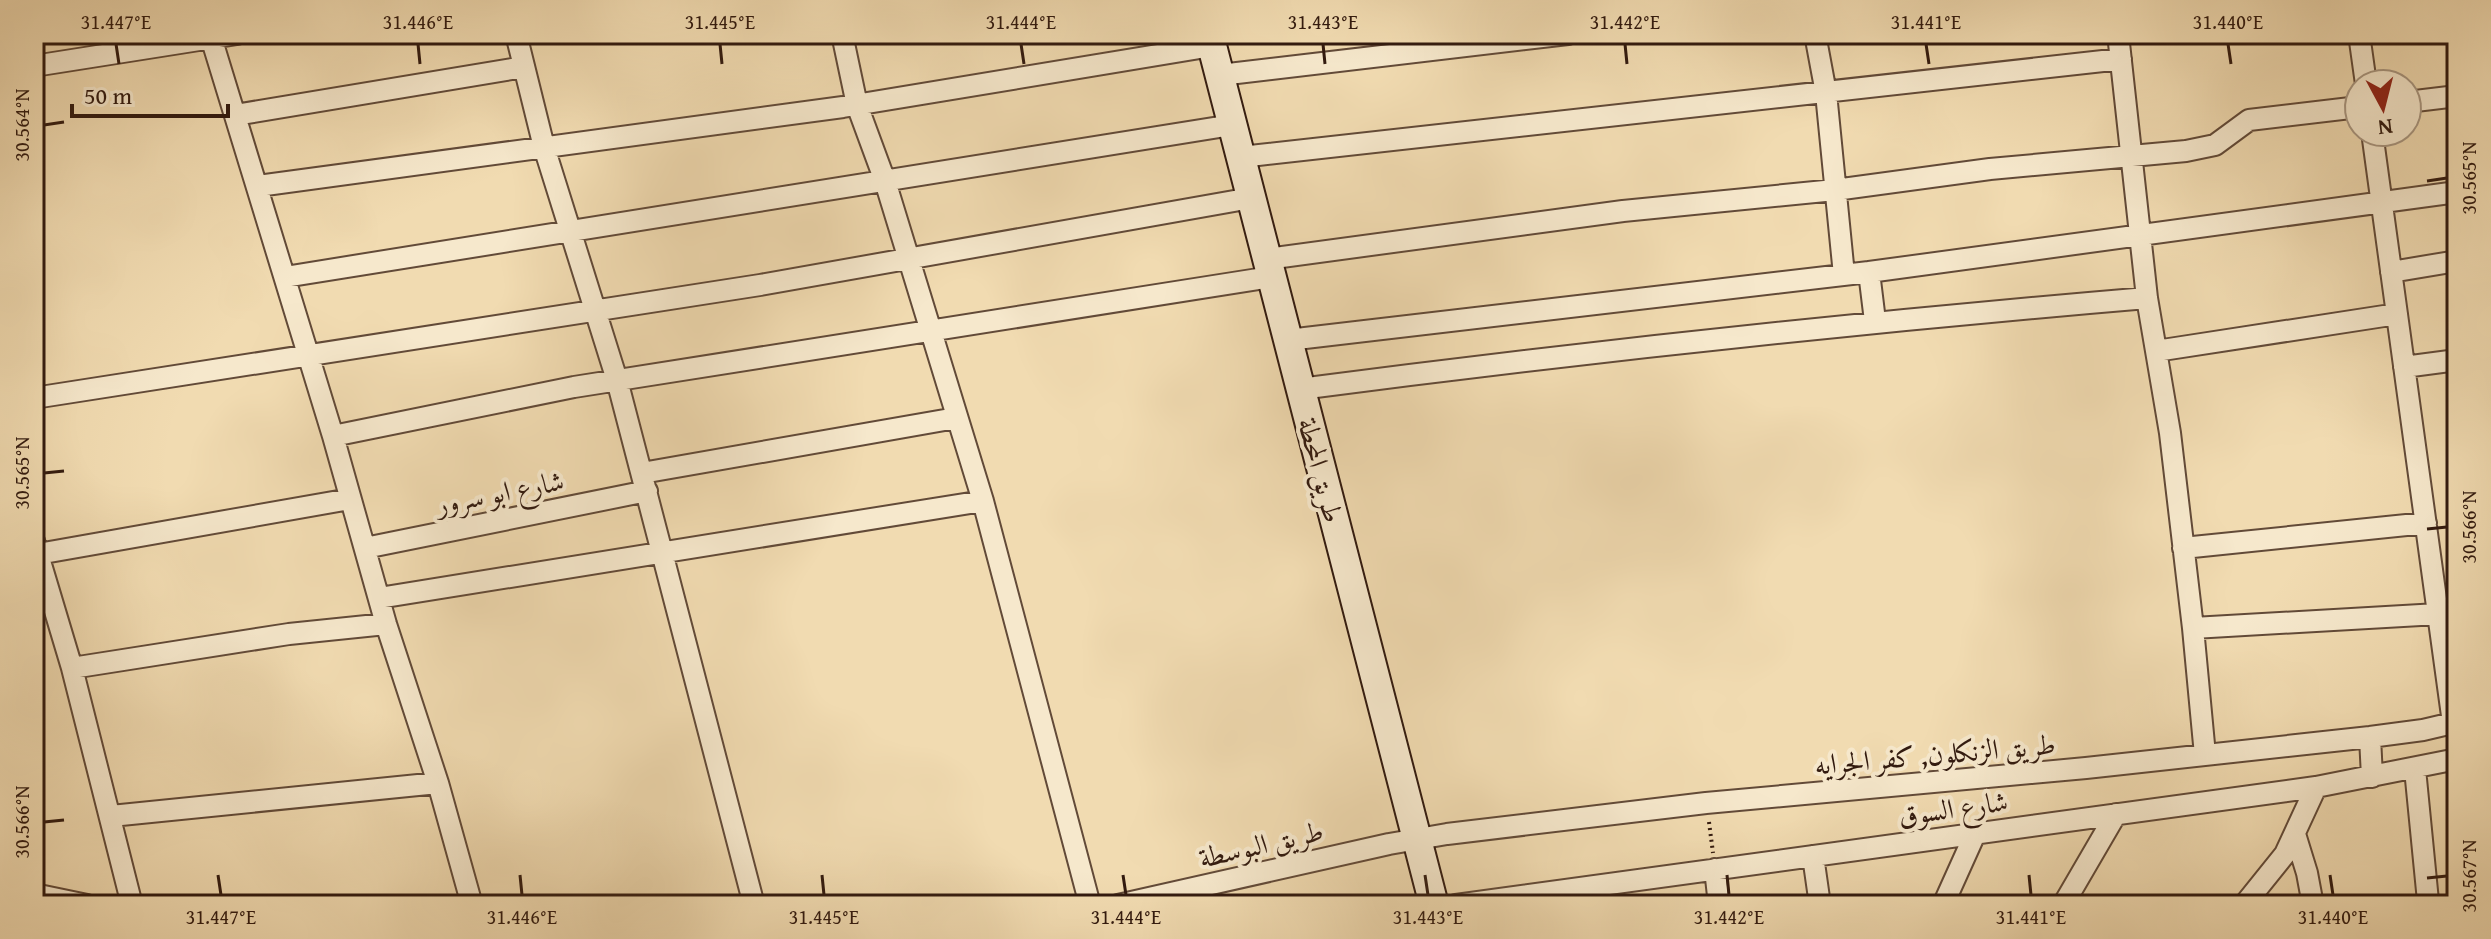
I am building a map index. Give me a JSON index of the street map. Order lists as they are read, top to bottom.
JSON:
{
  "streets": {
    "street": [
      "طريق المحطة",
      "شارع ابو سرور",
      "طريق الزنكلون, كفر الجرايه",
      "شارع السوق",
      "طريق البوسطة"
    ]
  },
  "crossings": [
    ["طريق المحطة", "طريق الزنكلون, كفر الجرايه"],
    ["طريق المحطة", "طريق البوسطة"],
    ["طريق الزنكلون, كفر الجرايه", "طريق البوسطة"]
  ],
  "scale_bar": "50 m",
  "north": "bottom",
  "coordinates": [
    "31.447°E",
    "31.446°E",
    "31.445°E",
    "31.444°E",
    "31.443°E",
    "31.442°E",
    "31.441°E",
    "31.440°E",
    "30.564°N",
    "30.565°N",
    "30.566°N",
    "30.567°N"
  ]
}
